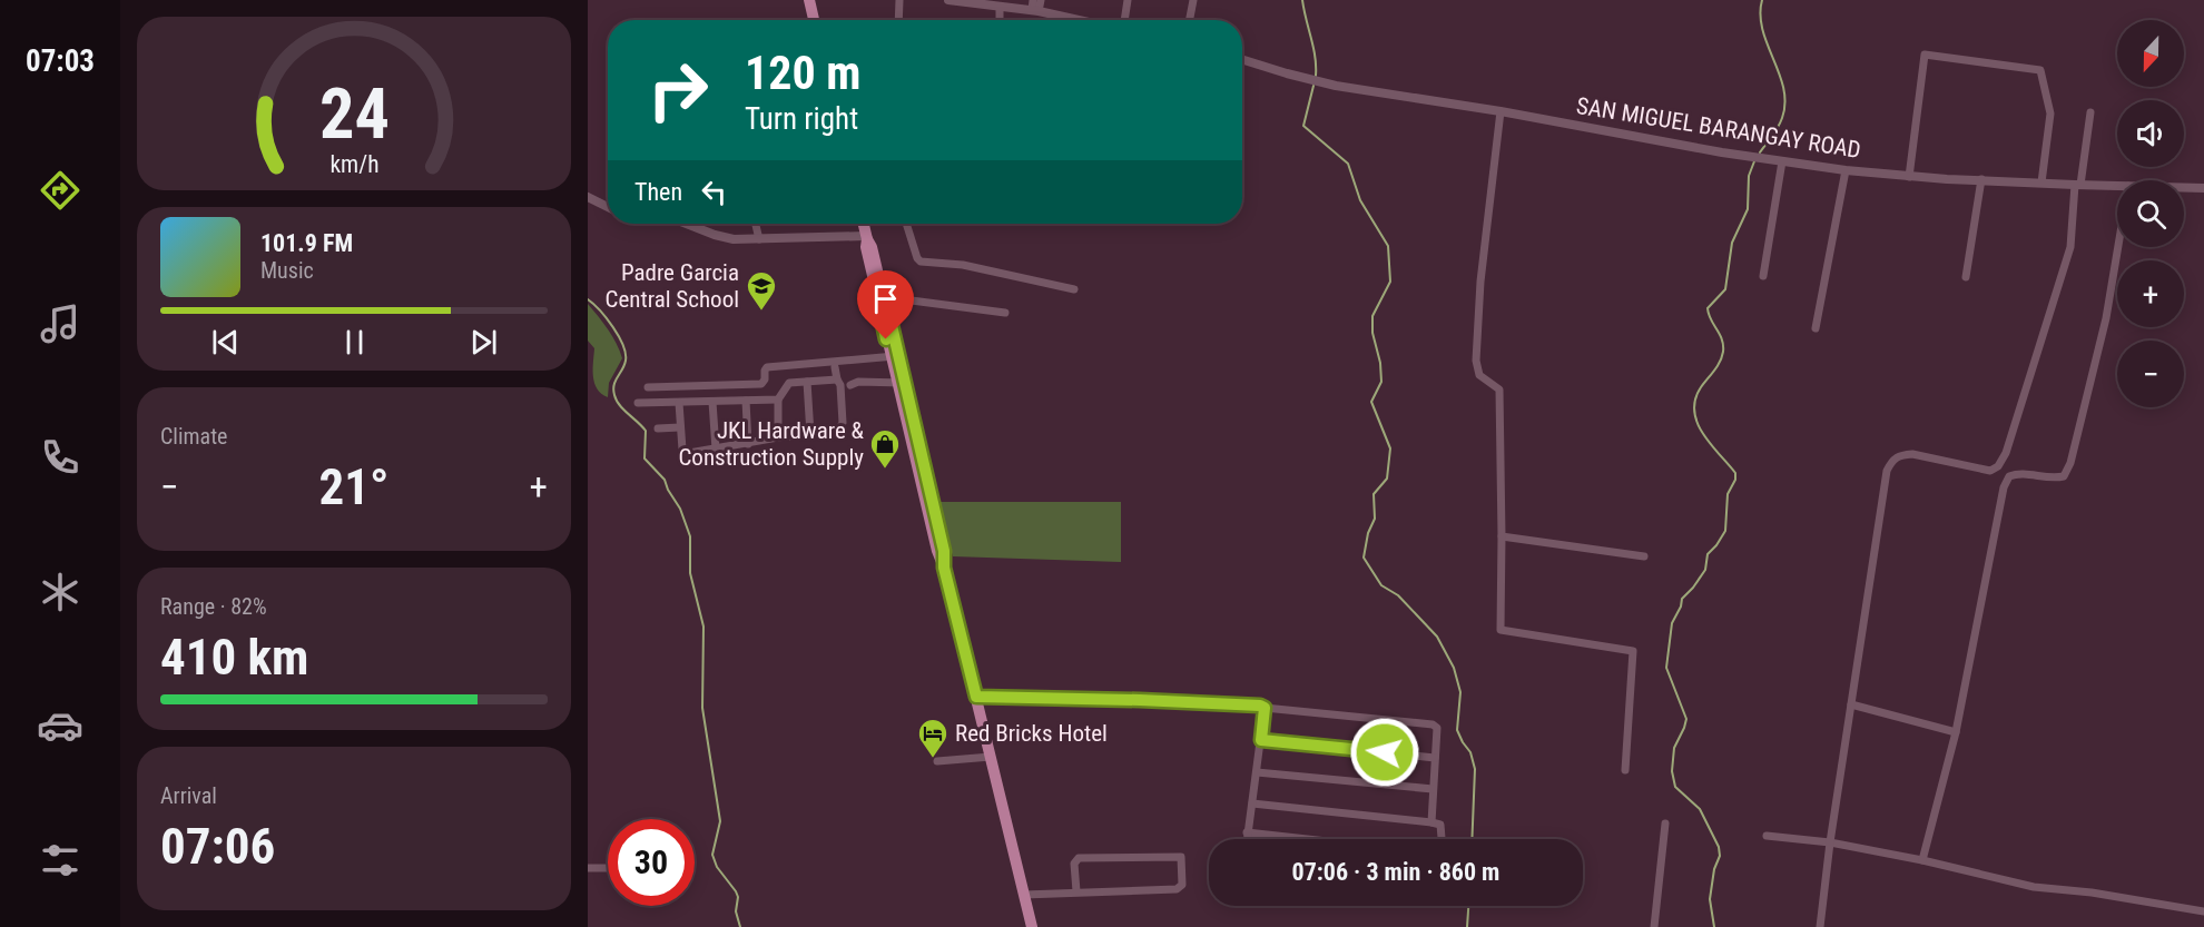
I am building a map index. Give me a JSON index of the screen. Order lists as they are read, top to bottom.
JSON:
{
  "streets": {
    "street": ["SAN MIGUEL BARANGAY ROAD"]
  },
  "places": {
    "school or university": ["Padre Garcia Central School"],
    "shop": ["JKL Hardware & Construction Supply"],
    "hotel": ["Red Bricks Hotel"]
  },
  "north": "bottom",
  "page": {
    "tabs": "07:03",
    "map_buttons": ["+", "−"],
    "turn": ["120 m", "Turn right"],
    "then": "Then",
    "song": ["101.9 FM", "Music"],
    "tile": [
      "Climate",
      ["Range · 82%", "410 km"],
      ["Arrival", "07:06"]
    ],
    "heat": ["−", "21°", "+"],
    "limit": "30",
    "trip": "07:06 · 3 min · 860 m",
    "gauge": ["24", "km/h"]
  }
}
